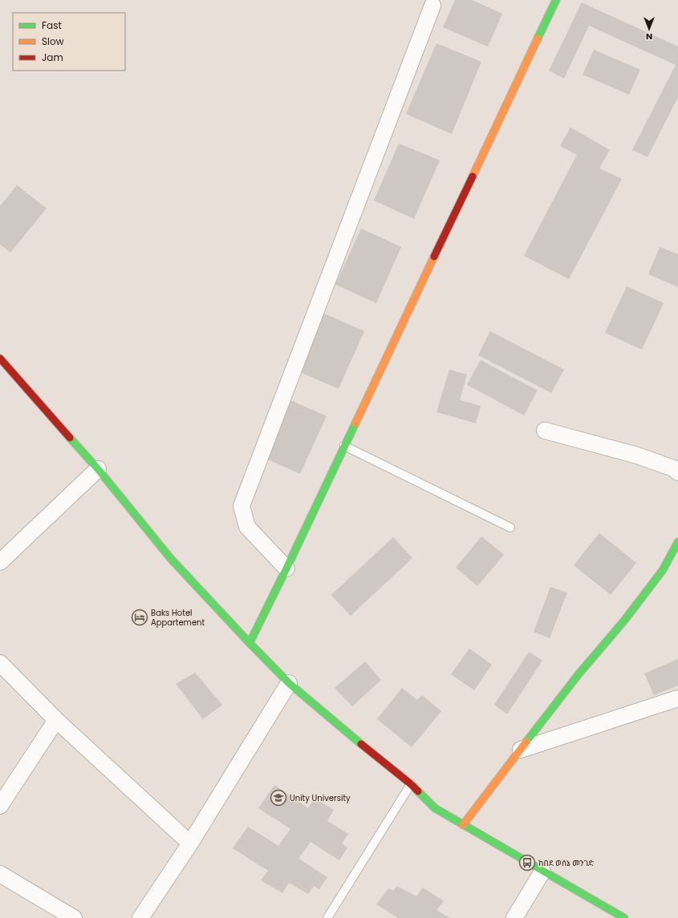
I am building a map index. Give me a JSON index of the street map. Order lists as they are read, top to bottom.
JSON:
{
  "places": {
    "hotel": ["Baks Hotel Appartement"],
    "school or university": ["Unity University"],
    "bus stop": ["ከበደ ወሰኔ መንገድ"]
  },
  "legend": ["Fast", "Slow", "Jam"],
  "north": "bottom"
}
